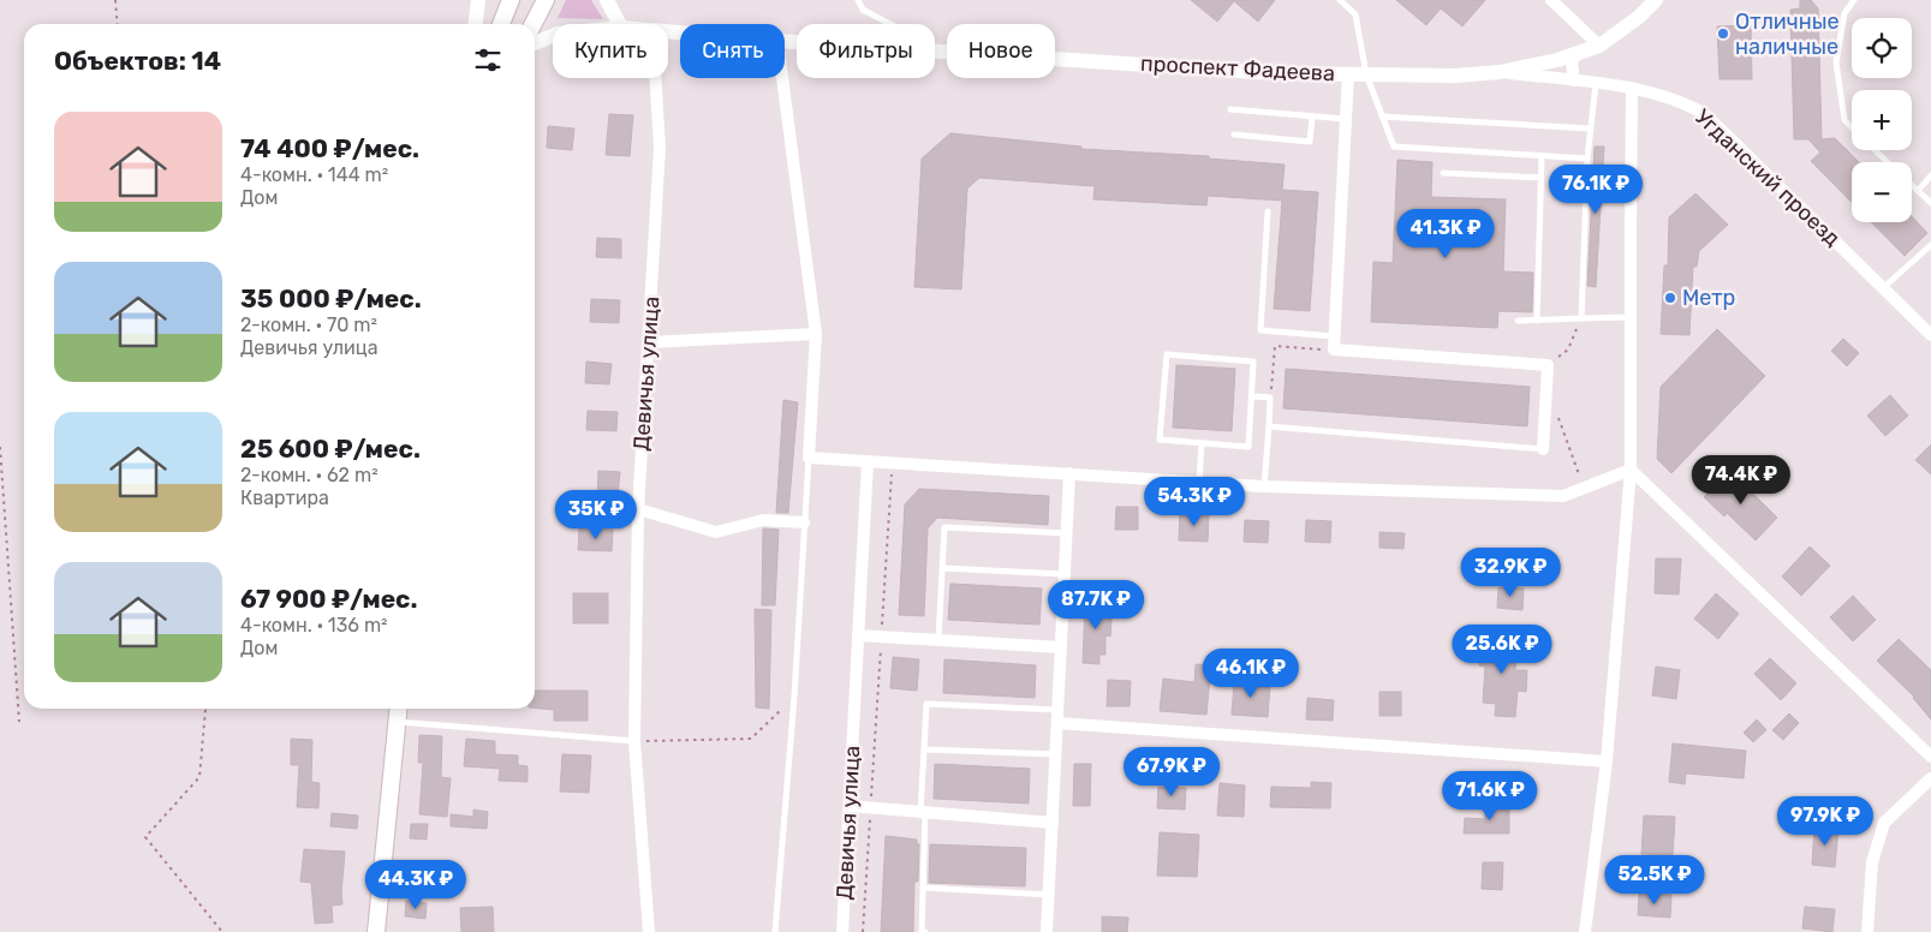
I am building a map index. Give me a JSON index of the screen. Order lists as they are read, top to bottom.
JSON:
{
  "streets": {
    "street": ["проспект Фадеева", "Угданский проезд", "Девичья улица"]
  },
  "crossings": [
    ["проспект Фадеева", "Угданский проезд"]
  ],
  "places": ["Отличные наличные", "Метр"],
  "page": {
    "map_buttons": ["+", "−"],
    "chip": [
      "Купить",
      "Снять",
      "Фильтры",
      "Новое"
    ],
    "heading": "Объектов: 14",
    "list": [
      {
        "name": "74 400 ₽/мес.",
        "note": "4-комн. · 144 m² · Дом"
      },
      {
        "name": "35 000 ₽/мес.",
        "note": "2-комн. · 70 m² · Девичья улица"
      },
      {
        "name": "25 600 ₽/мес.",
        "note": "2-комн. · 62 m² · Квартира"
      },
      {
        "name": "67 900 ₽/мес.",
        "note": "4-комн. · 136 m² · Дом"
      }
    ],
    "price": [
      "76.1K ₽",
      "41.3K ₽",
      "74.4K ₽",
      "54.3K ₽",
      "35K ₽",
      "32.9K ₽",
      "87.7K ₽",
      "25.6K ₽",
      "46.1K ₽",
      "67.9K ₽",
      "71.6K ₽",
      "97.9K ₽",
      "52.5K ₽",
      "44.3K ₽"
    ]
  }
}
